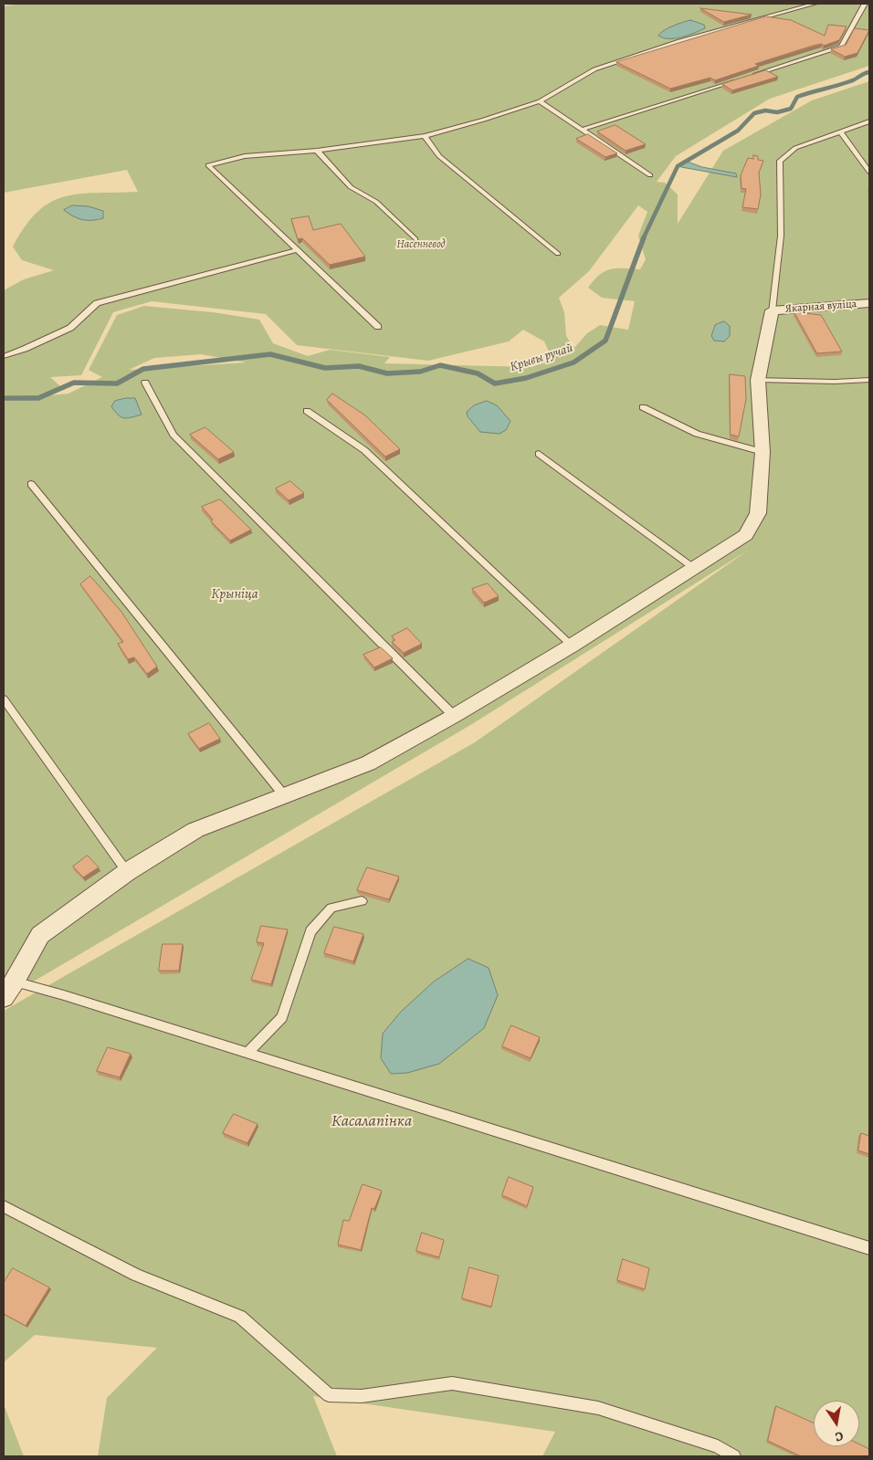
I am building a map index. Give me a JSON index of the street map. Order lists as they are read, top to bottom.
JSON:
{
  "streets": {
    "street": ["Якарная вуліца"]
  },
  "water": ["Крывы ручай"],
  "parks": ["Насенневод", "Крыніца", "Касалапінка"],
  "north": "bottom"
}
